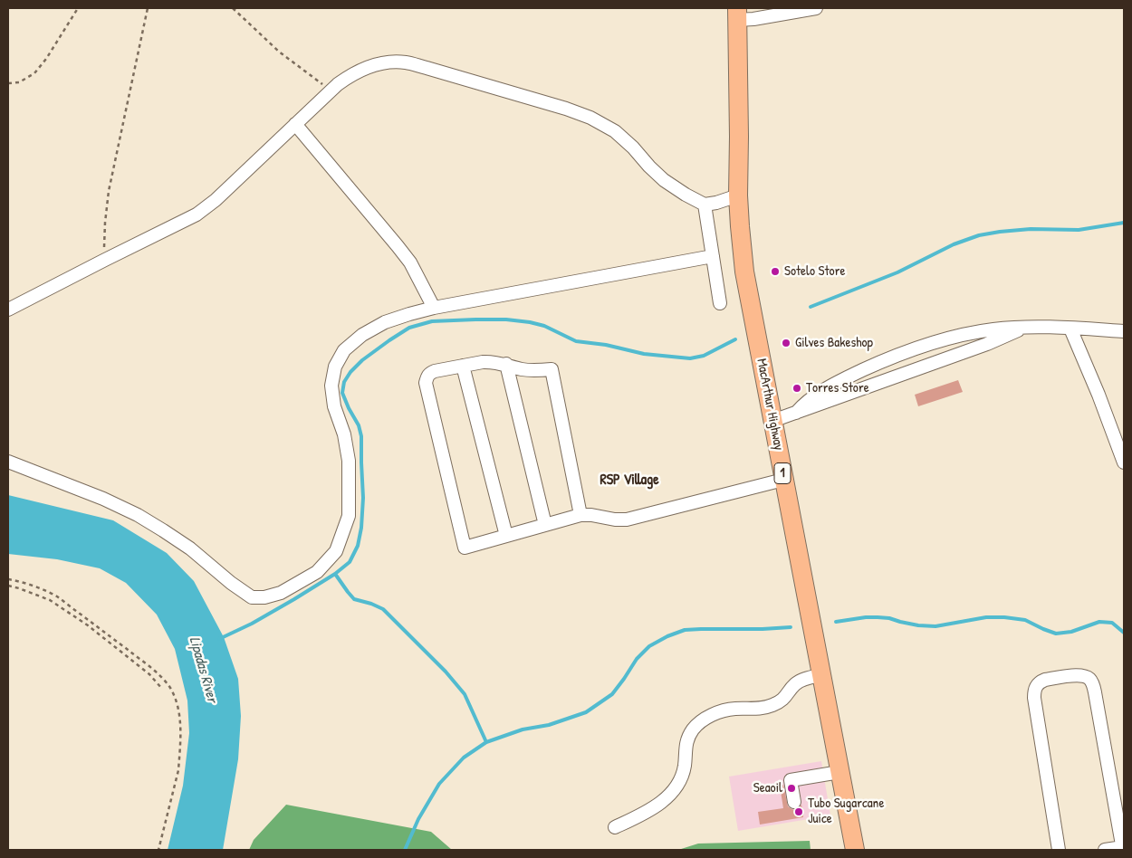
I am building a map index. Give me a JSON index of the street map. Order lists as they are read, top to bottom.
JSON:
{
  "streets": {
    "highway": ["MacArthur Highway", "1"]
  },
  "districts": ["RSP Village"],
  "water": ["Lipadas River"],
  "places": [
    "Sotelo Store",
    "Gilves Bakeshop",
    "Torres Store",
    "Seaoil",
    "Tubo Sugarcane Juice"
  ]
}
